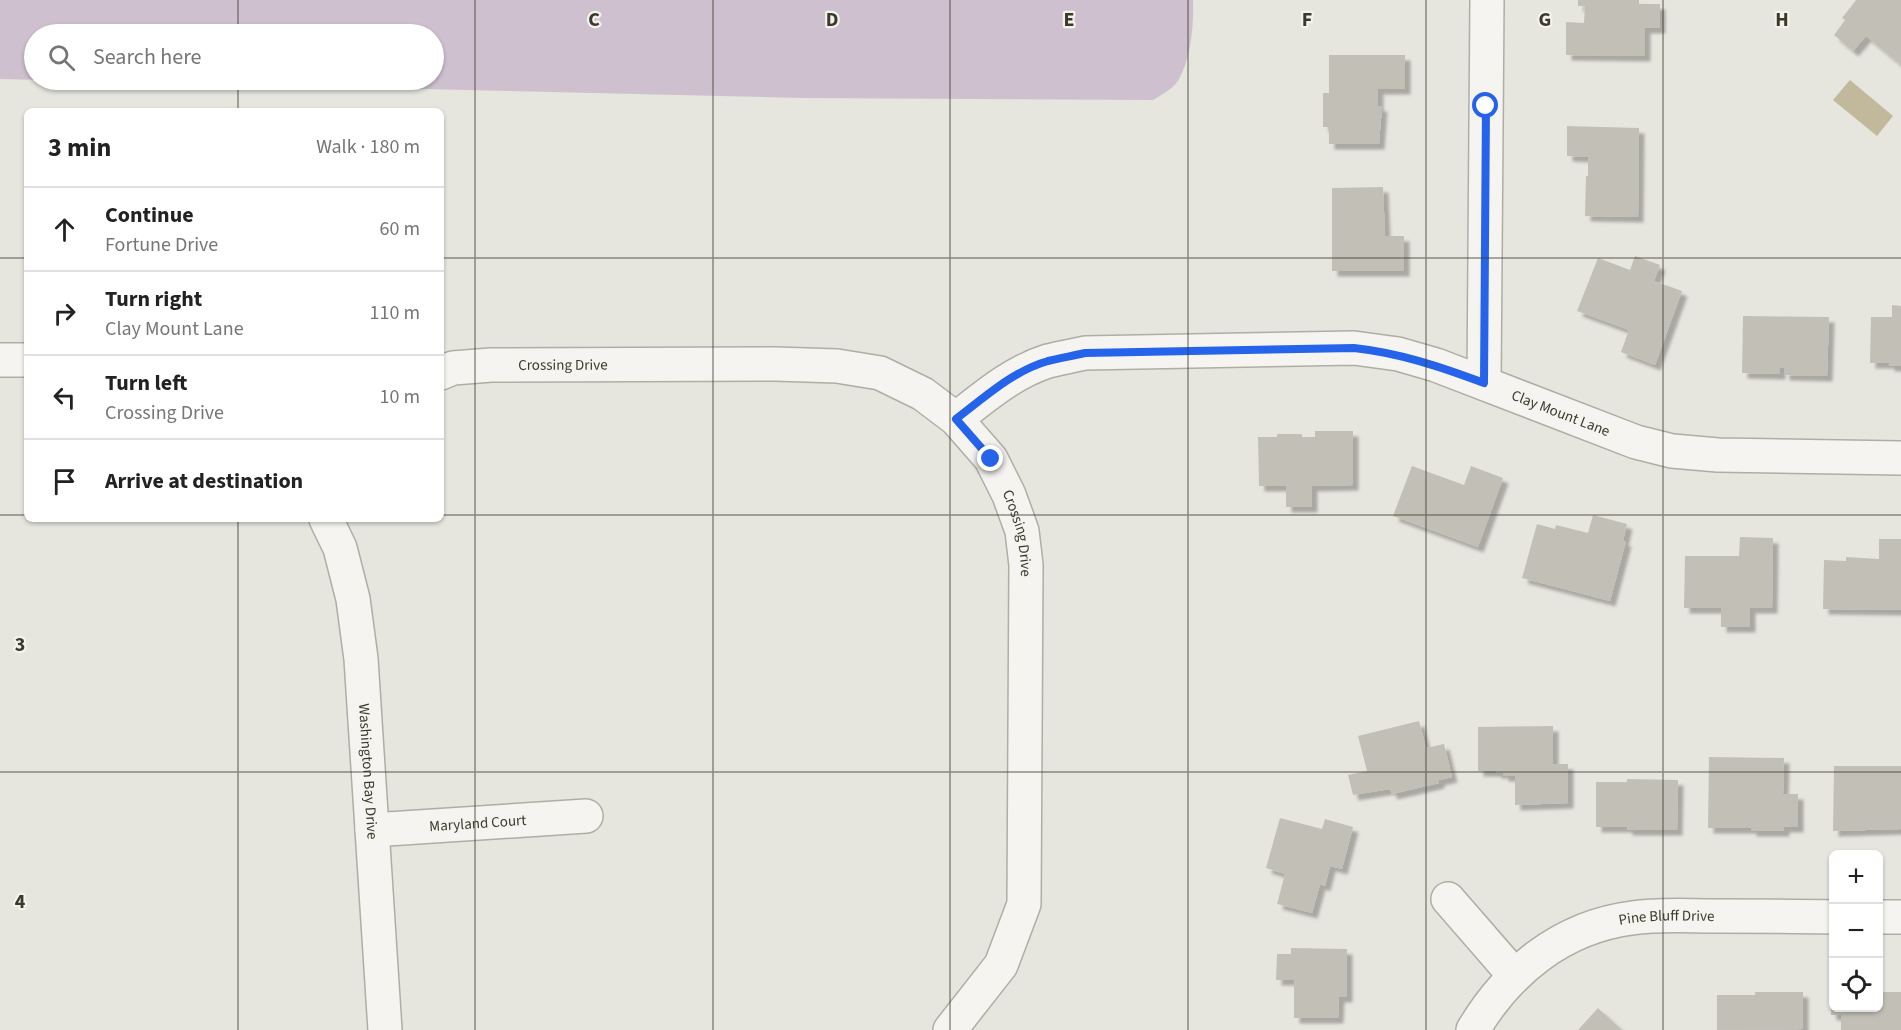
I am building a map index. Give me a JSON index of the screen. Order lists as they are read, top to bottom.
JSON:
{
  "streets": {
    "street": [
      "Crossing Drive",
      "Clay Mount Lane",
      "Washington Bay Drive",
      "Maryland Court",
      "Pine Bluff Drive"
    ]
  },
  "crossings": [
    ["Crossing Drive", "Clay Mount Lane"],
    ["Washington Bay Drive", "Maryland Court"]
  ],
  "page": {
    "search": "Search here",
    "heading": ["3 min", "Walk · 180 m"],
    "list": [
      ["Continue", "Fortune Drive", "60 m"],
      ["Turn right", "Clay Mount Lane", "110 m"],
      ["Turn left", "Crossing Drive", "10 m"],
      "Arrive at destination"
    ],
    "map_buttons": ["+", "−"]
  },
  "grid": {
    "columns": [
      "C",
      "D",
      "E",
      "F",
      "G",
      "H"
    ],
    "rows": ["3", "4"]
  }
}
